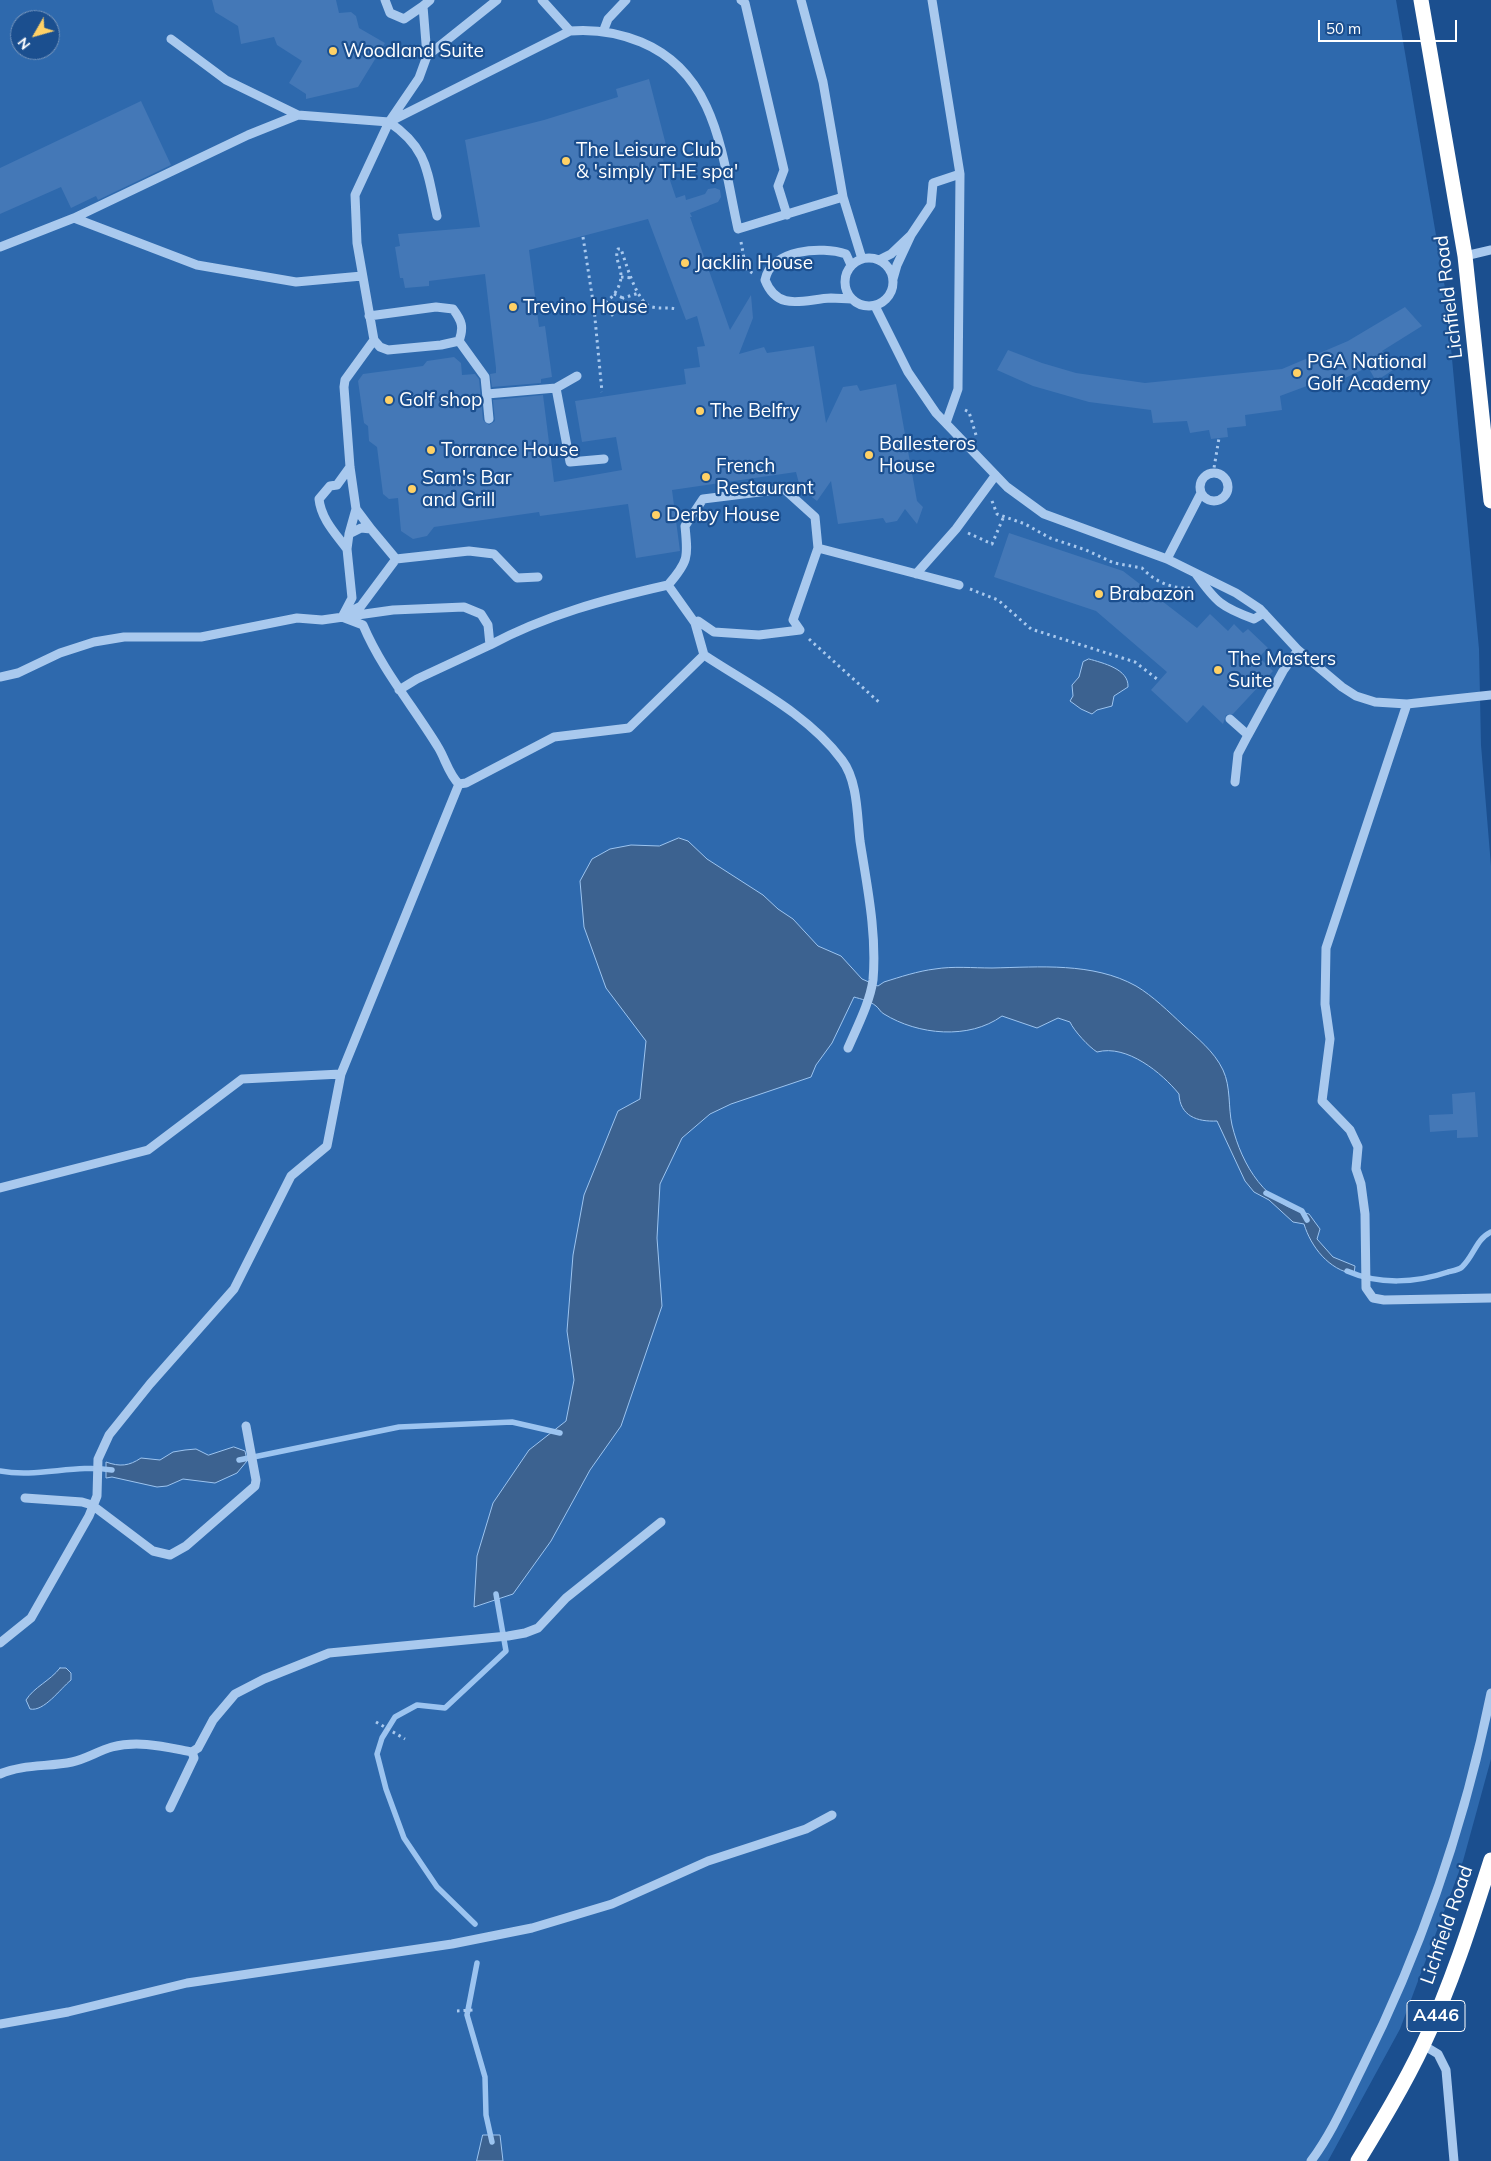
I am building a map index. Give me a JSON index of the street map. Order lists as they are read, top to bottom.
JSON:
{
  "streets": {
    "highway": ["Lichfield Road", "A446"]
  },
  "places": [
    "Woodland Suite",
    "The Leisure Club & 'simply THE spa'",
    "Jacklin House",
    "Trevino House",
    "PGA National Golf Academy",
    "Golf shop",
    "The Belfry",
    "Torrance House",
    "Ballesteros House",
    "French Restaurant",
    "Sam's Bar and Grill",
    "Derby House",
    "Brabazon",
    "The Masters Suite"
  ],
  "scale_bar": "50 m",
  "north": "bottom left"
}
